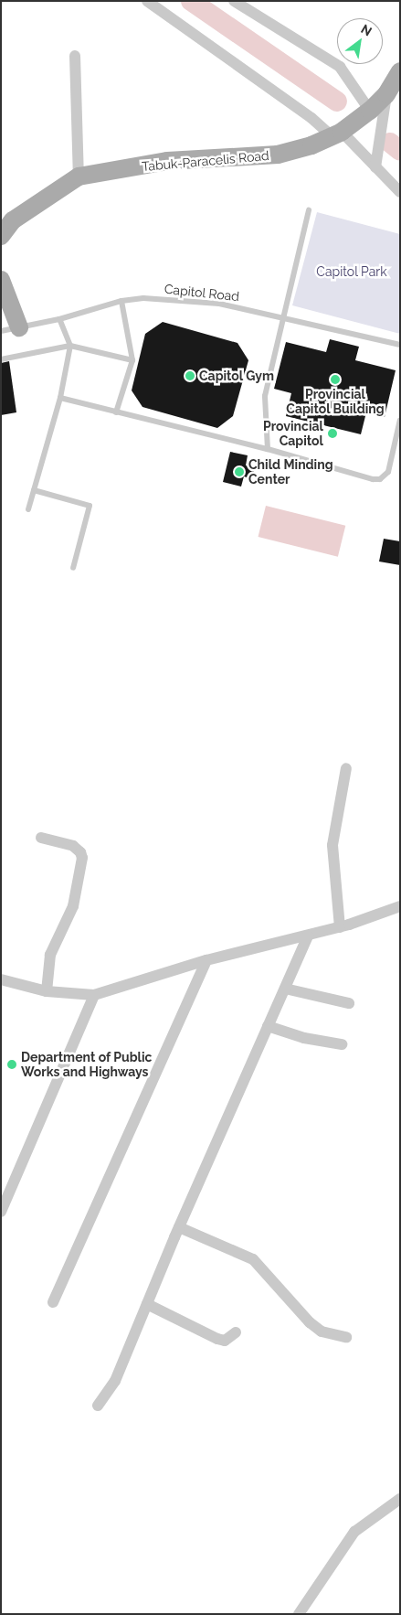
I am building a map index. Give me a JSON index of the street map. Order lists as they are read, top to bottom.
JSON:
{
  "streets": {
    "main road": ["Tabuk-Paracelis Road"],
    "lane": ["Capitol Road"]
  },
  "parks": ["Capitol Park"],
  "places": [
    "Capitol Gym",
    "Provincial Capitol Building",
    "Provincial Capitol",
    "Child Minding Center",
    "Department of Public Works and Highways"
  ],
  "north": "top right"
}
